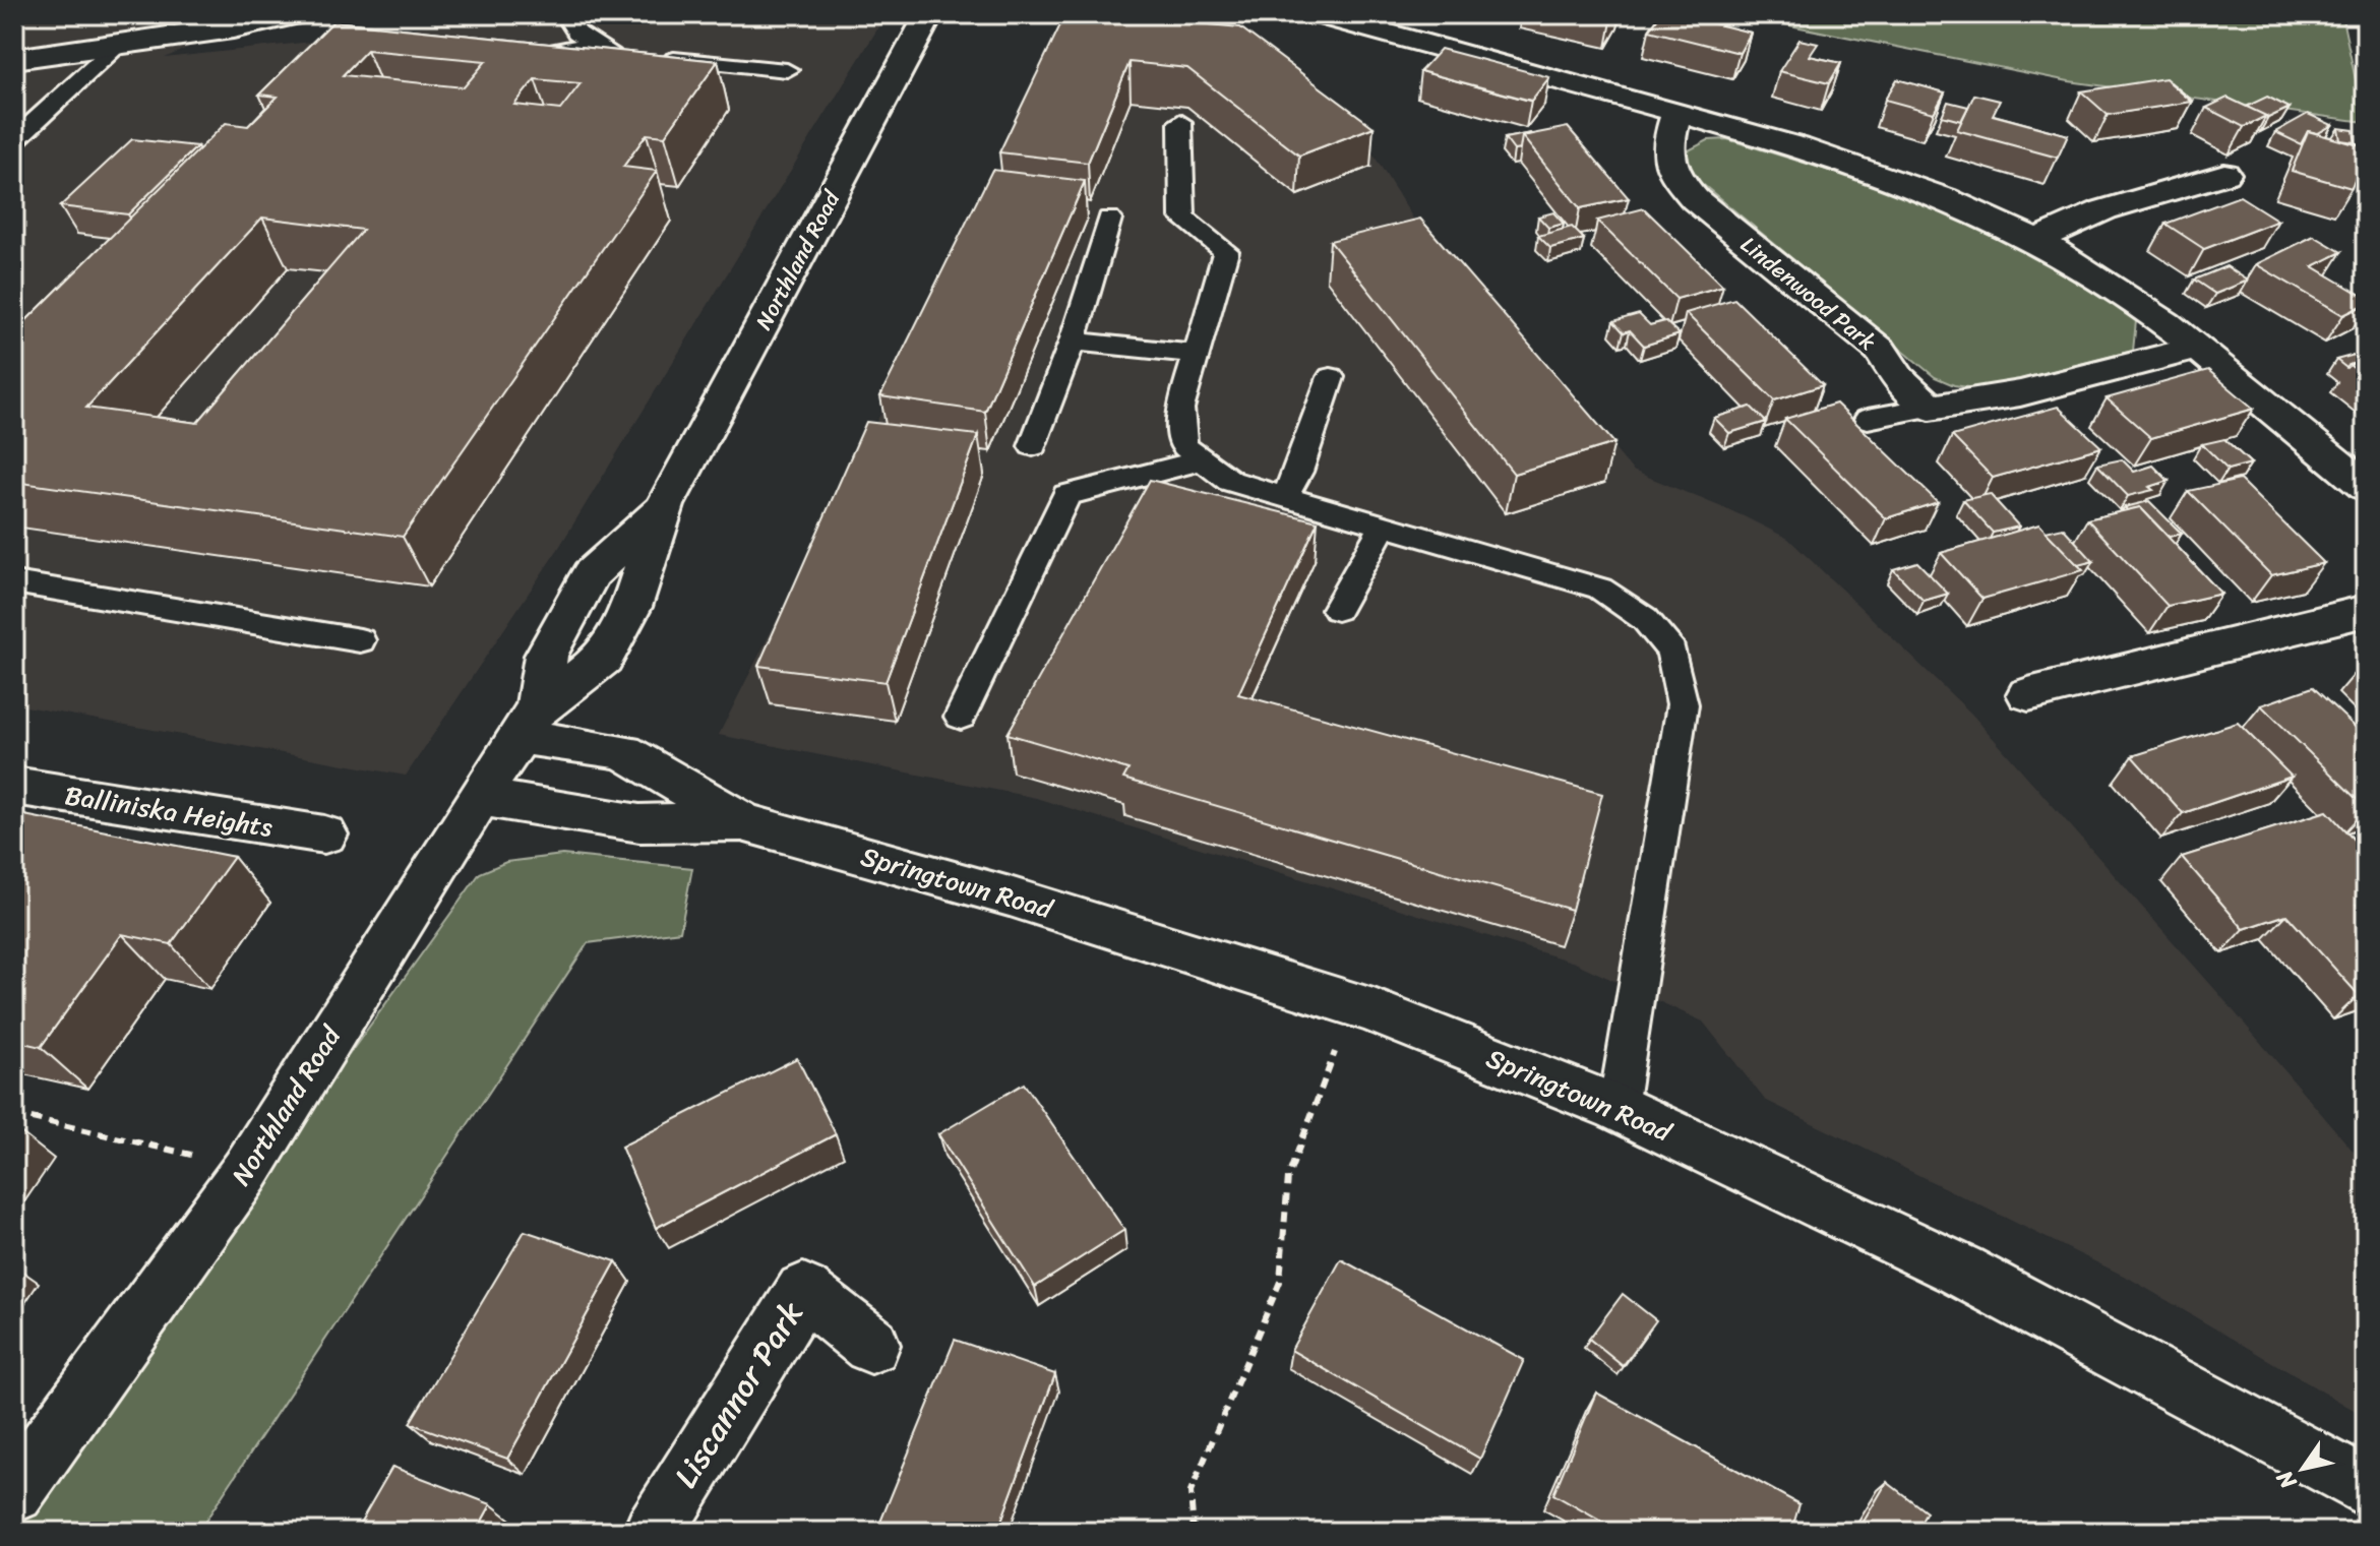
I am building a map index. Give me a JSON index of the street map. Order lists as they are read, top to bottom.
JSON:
{
  "streets": {
    "street": [
      "Northland Road",
      "Lindenwood Park",
      "Balliniska Heights",
      "Springtown Road",
      "Liscannor Park"
    ]
  },
  "crossings": [
    ["Northland Road", "Springtown Road"]
  ],
  "north": "bottom left"
}
